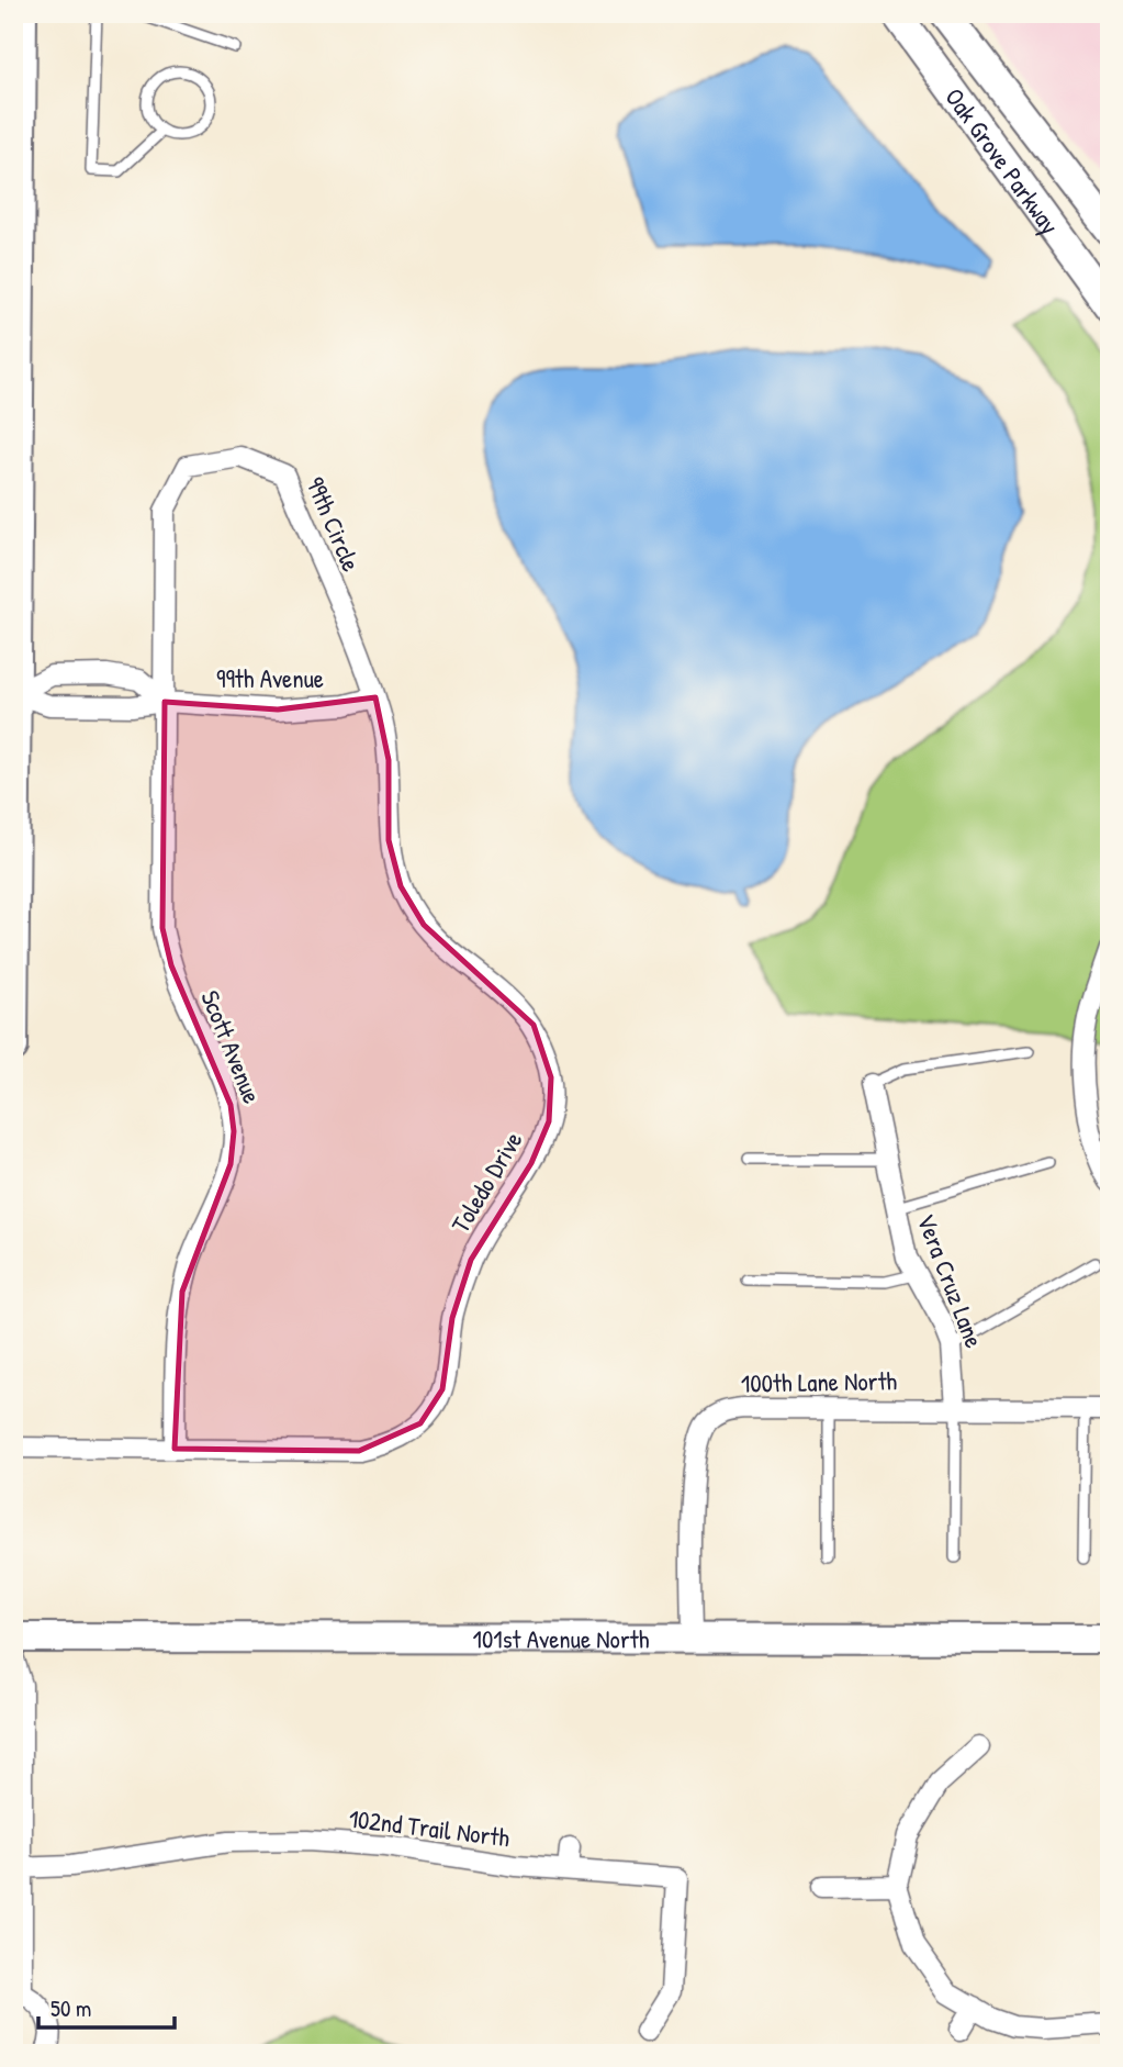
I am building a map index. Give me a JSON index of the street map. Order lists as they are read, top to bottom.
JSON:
{
  "streets": {
    "street": [
      "Oak Grove Parkway",
      "99th Circle",
      "99th Avenue",
      "Scott Avenue",
      "Toledo Drive",
      "Vera Cruz Lane",
      "100th Lane North",
      "101st Avenue North",
      "102nd Trail North"
    ]
  },
  "crossings": [
    ["99th Circle", "99th Avenue"],
    ["99th Circle", "Scott Avenue"],
    ["99th Circle", "Toledo Drive"],
    ["99th Avenue", "Scott Avenue"],
    ["99th Avenue", "Toledo Drive"],
    ["Scott Avenue", "Toledo Drive"],
    ["Vera Cruz Lane", "100th Lane North"],
    ["100th Lane North", "101st Avenue North"]
  ],
  "scale_bar": "50 m"
}
